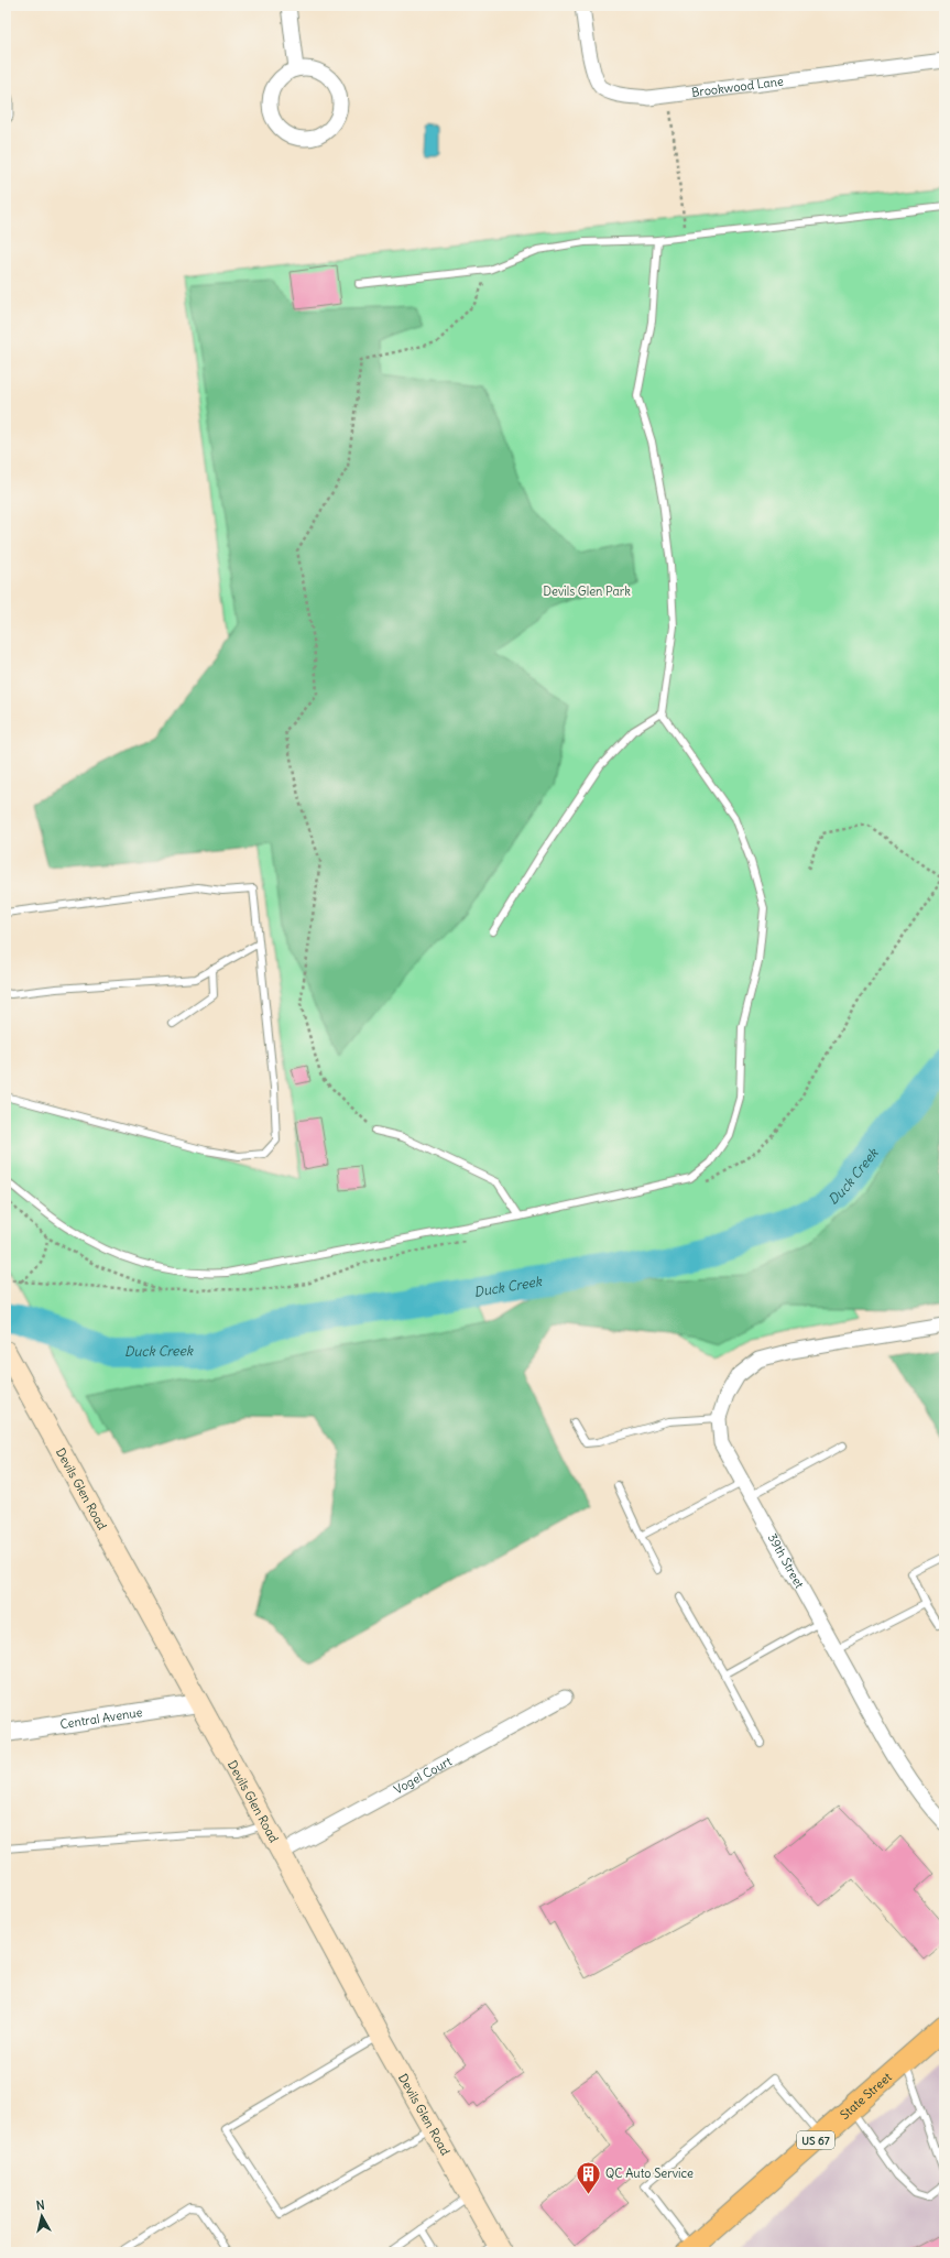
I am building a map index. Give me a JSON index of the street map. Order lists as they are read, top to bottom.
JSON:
{
  "streets": {
    "main road": ["Devils Glen Road", "State Street", "US 67"],
    "street": [
      "Brookwood Lane",
      "39th Street",
      "Central Avenue",
      "Vogel Court"
    ]
  },
  "crossings": [
    ["Devils Glen Road", "Central Avenue"],
    ["Devils Glen Road", "Vogel Court"]
  ],
  "water": ["Duck Creek"],
  "parks": ["Devils Glen Park"],
  "places": {
    "building": ["QC Auto Service"]
  },
  "north": "top"
}
